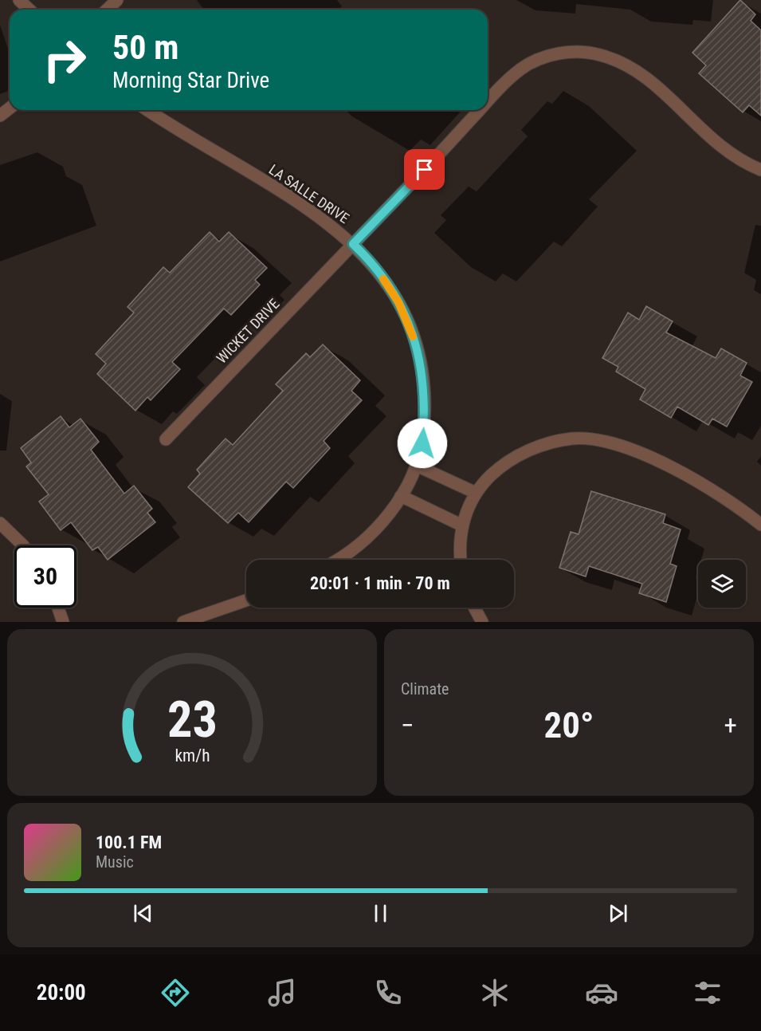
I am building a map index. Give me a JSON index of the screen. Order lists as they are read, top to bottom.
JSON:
{
  "streets": {
    "street": ["LA SALLE DRIVE", "WICKET DRIVE"]
  },
  "crossings": [
    ["LA SALLE DRIVE", "WICKET DRIVE"]
  ],
  "page": {
    "turn": ["50 m", "Morning Star Drive"],
    "limit": "30",
    "trip": "20:01 · 1 min · 70 m",
    "tile": "Climate",
    "heat": ["−", "20°", "+"],
    "song": ["100.1 FM", "Music"],
    "tabs": "20:00",
    "gauge": ["23", "km/h"]
  }
}
